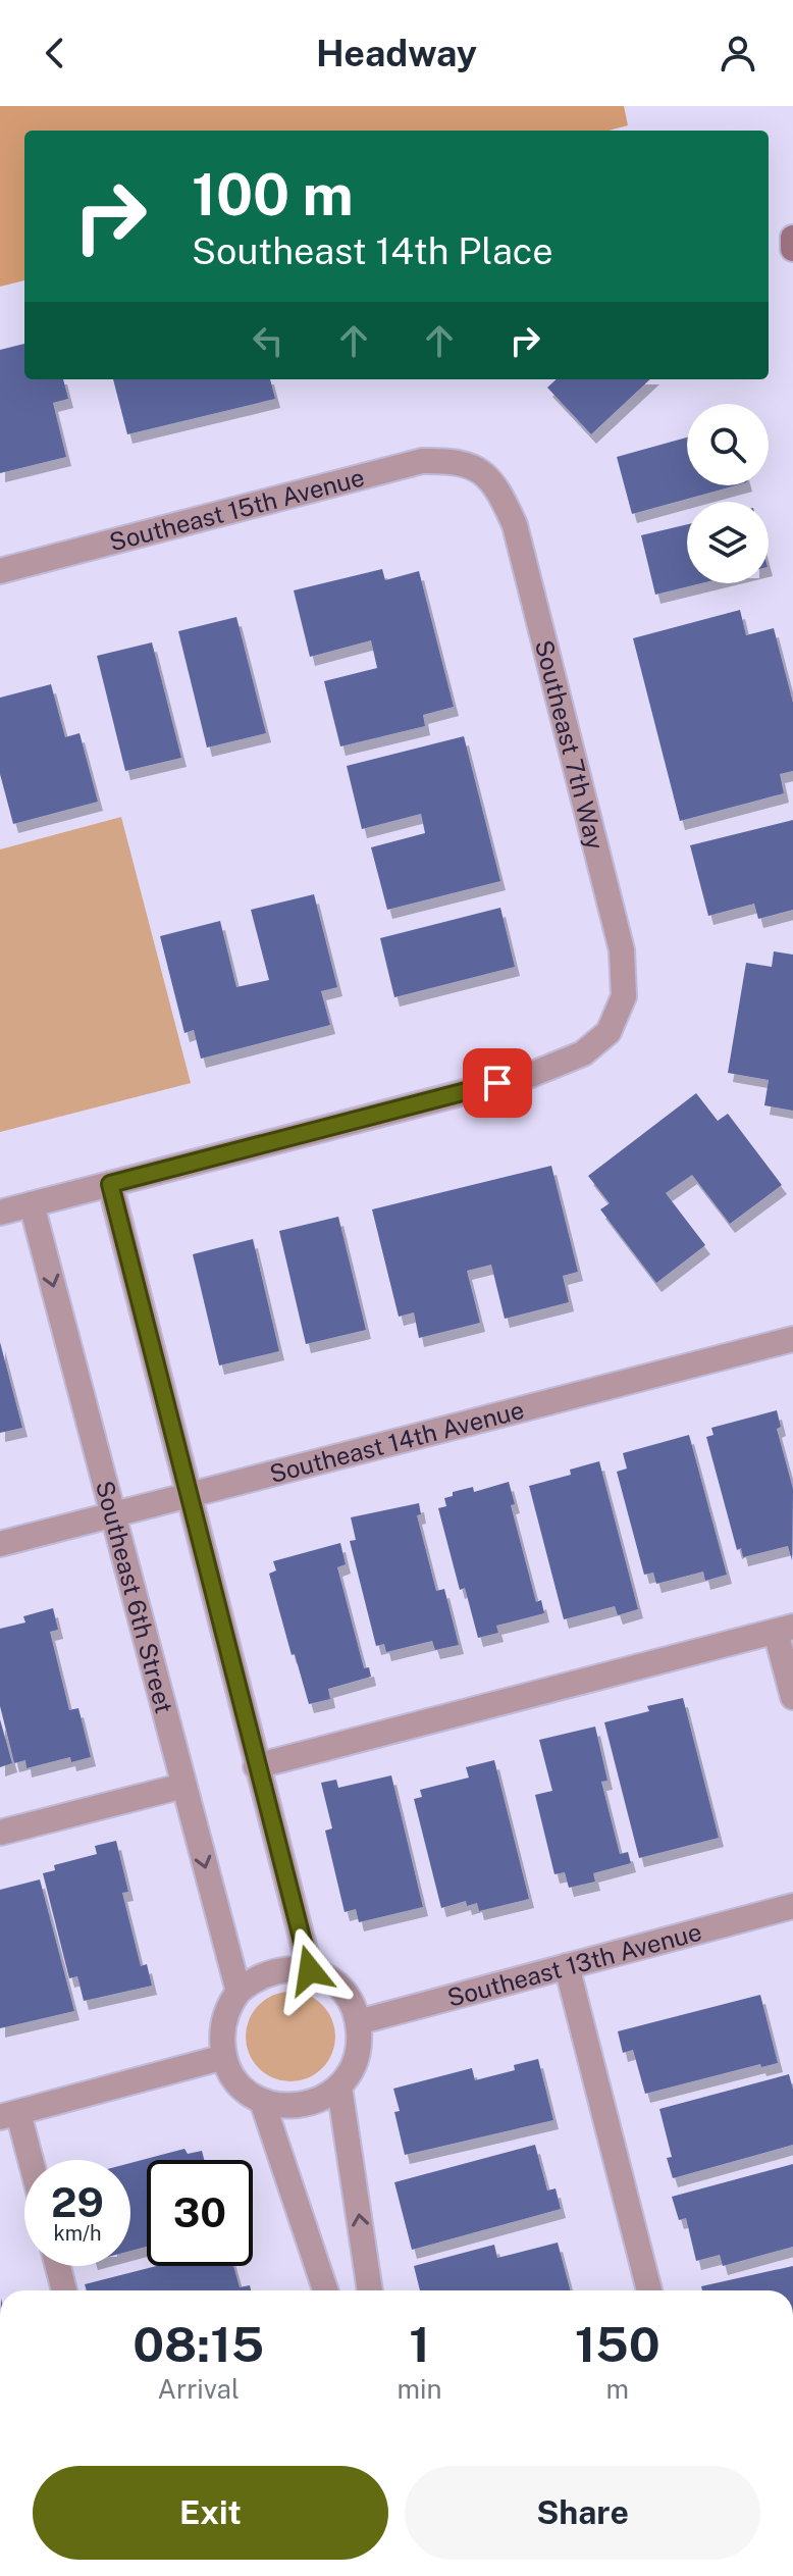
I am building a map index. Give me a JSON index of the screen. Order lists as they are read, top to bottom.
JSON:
{
  "streets": {
    "street": [
      "Southeast 15th Avenue",
      "Southeast 7th Way",
      "Southeast 14th Avenue",
      "Southeast 6th Street",
      "Southeast 13th Avenue"
    ]
  },
  "crossings": [
    ["Southeast 15th Avenue", "Southeast 7th Way"],
    ["Southeast 14th Avenue", "Southeast 6th Street"],
    ["Southeast 6th Street", "Southeast 13th Avenue"]
  ],
  "page": {
    "header": "Headway",
    "turn": ["100 m", "Southeast 14th Place"],
    "speed": "29 km/h",
    "limit": "30",
    "eta": [
      "08:15",
      "Arrival",
      "1",
      "min",
      "150",
      "m"
    ],
    "buttons": ["Exit", "Share"]
  }
}
